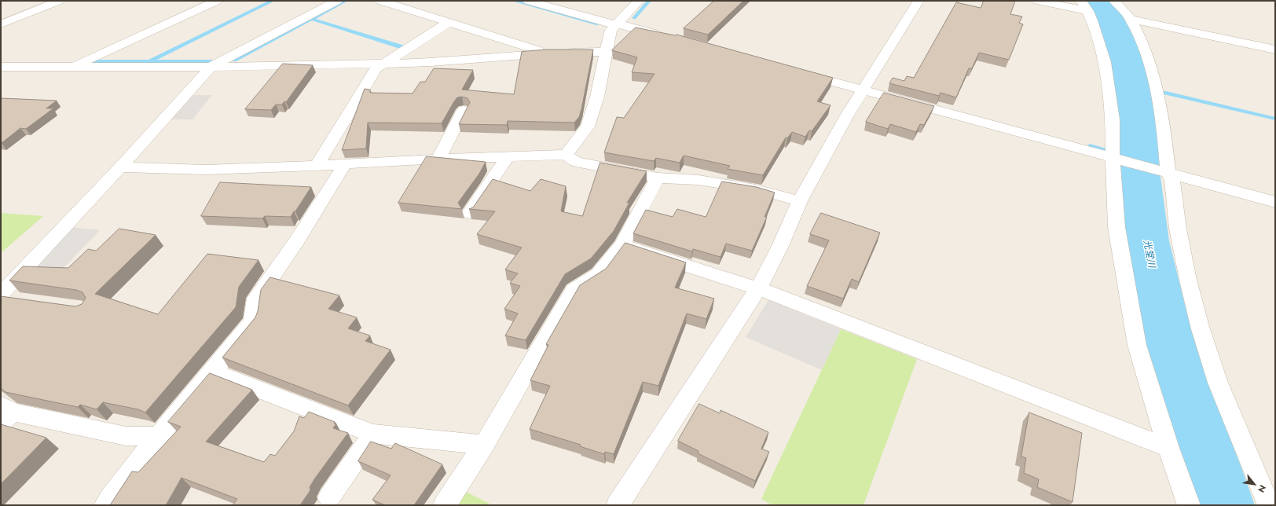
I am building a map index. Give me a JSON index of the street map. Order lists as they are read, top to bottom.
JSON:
{
  "water": ["光堂川"],
  "north": "bottom right"
}
